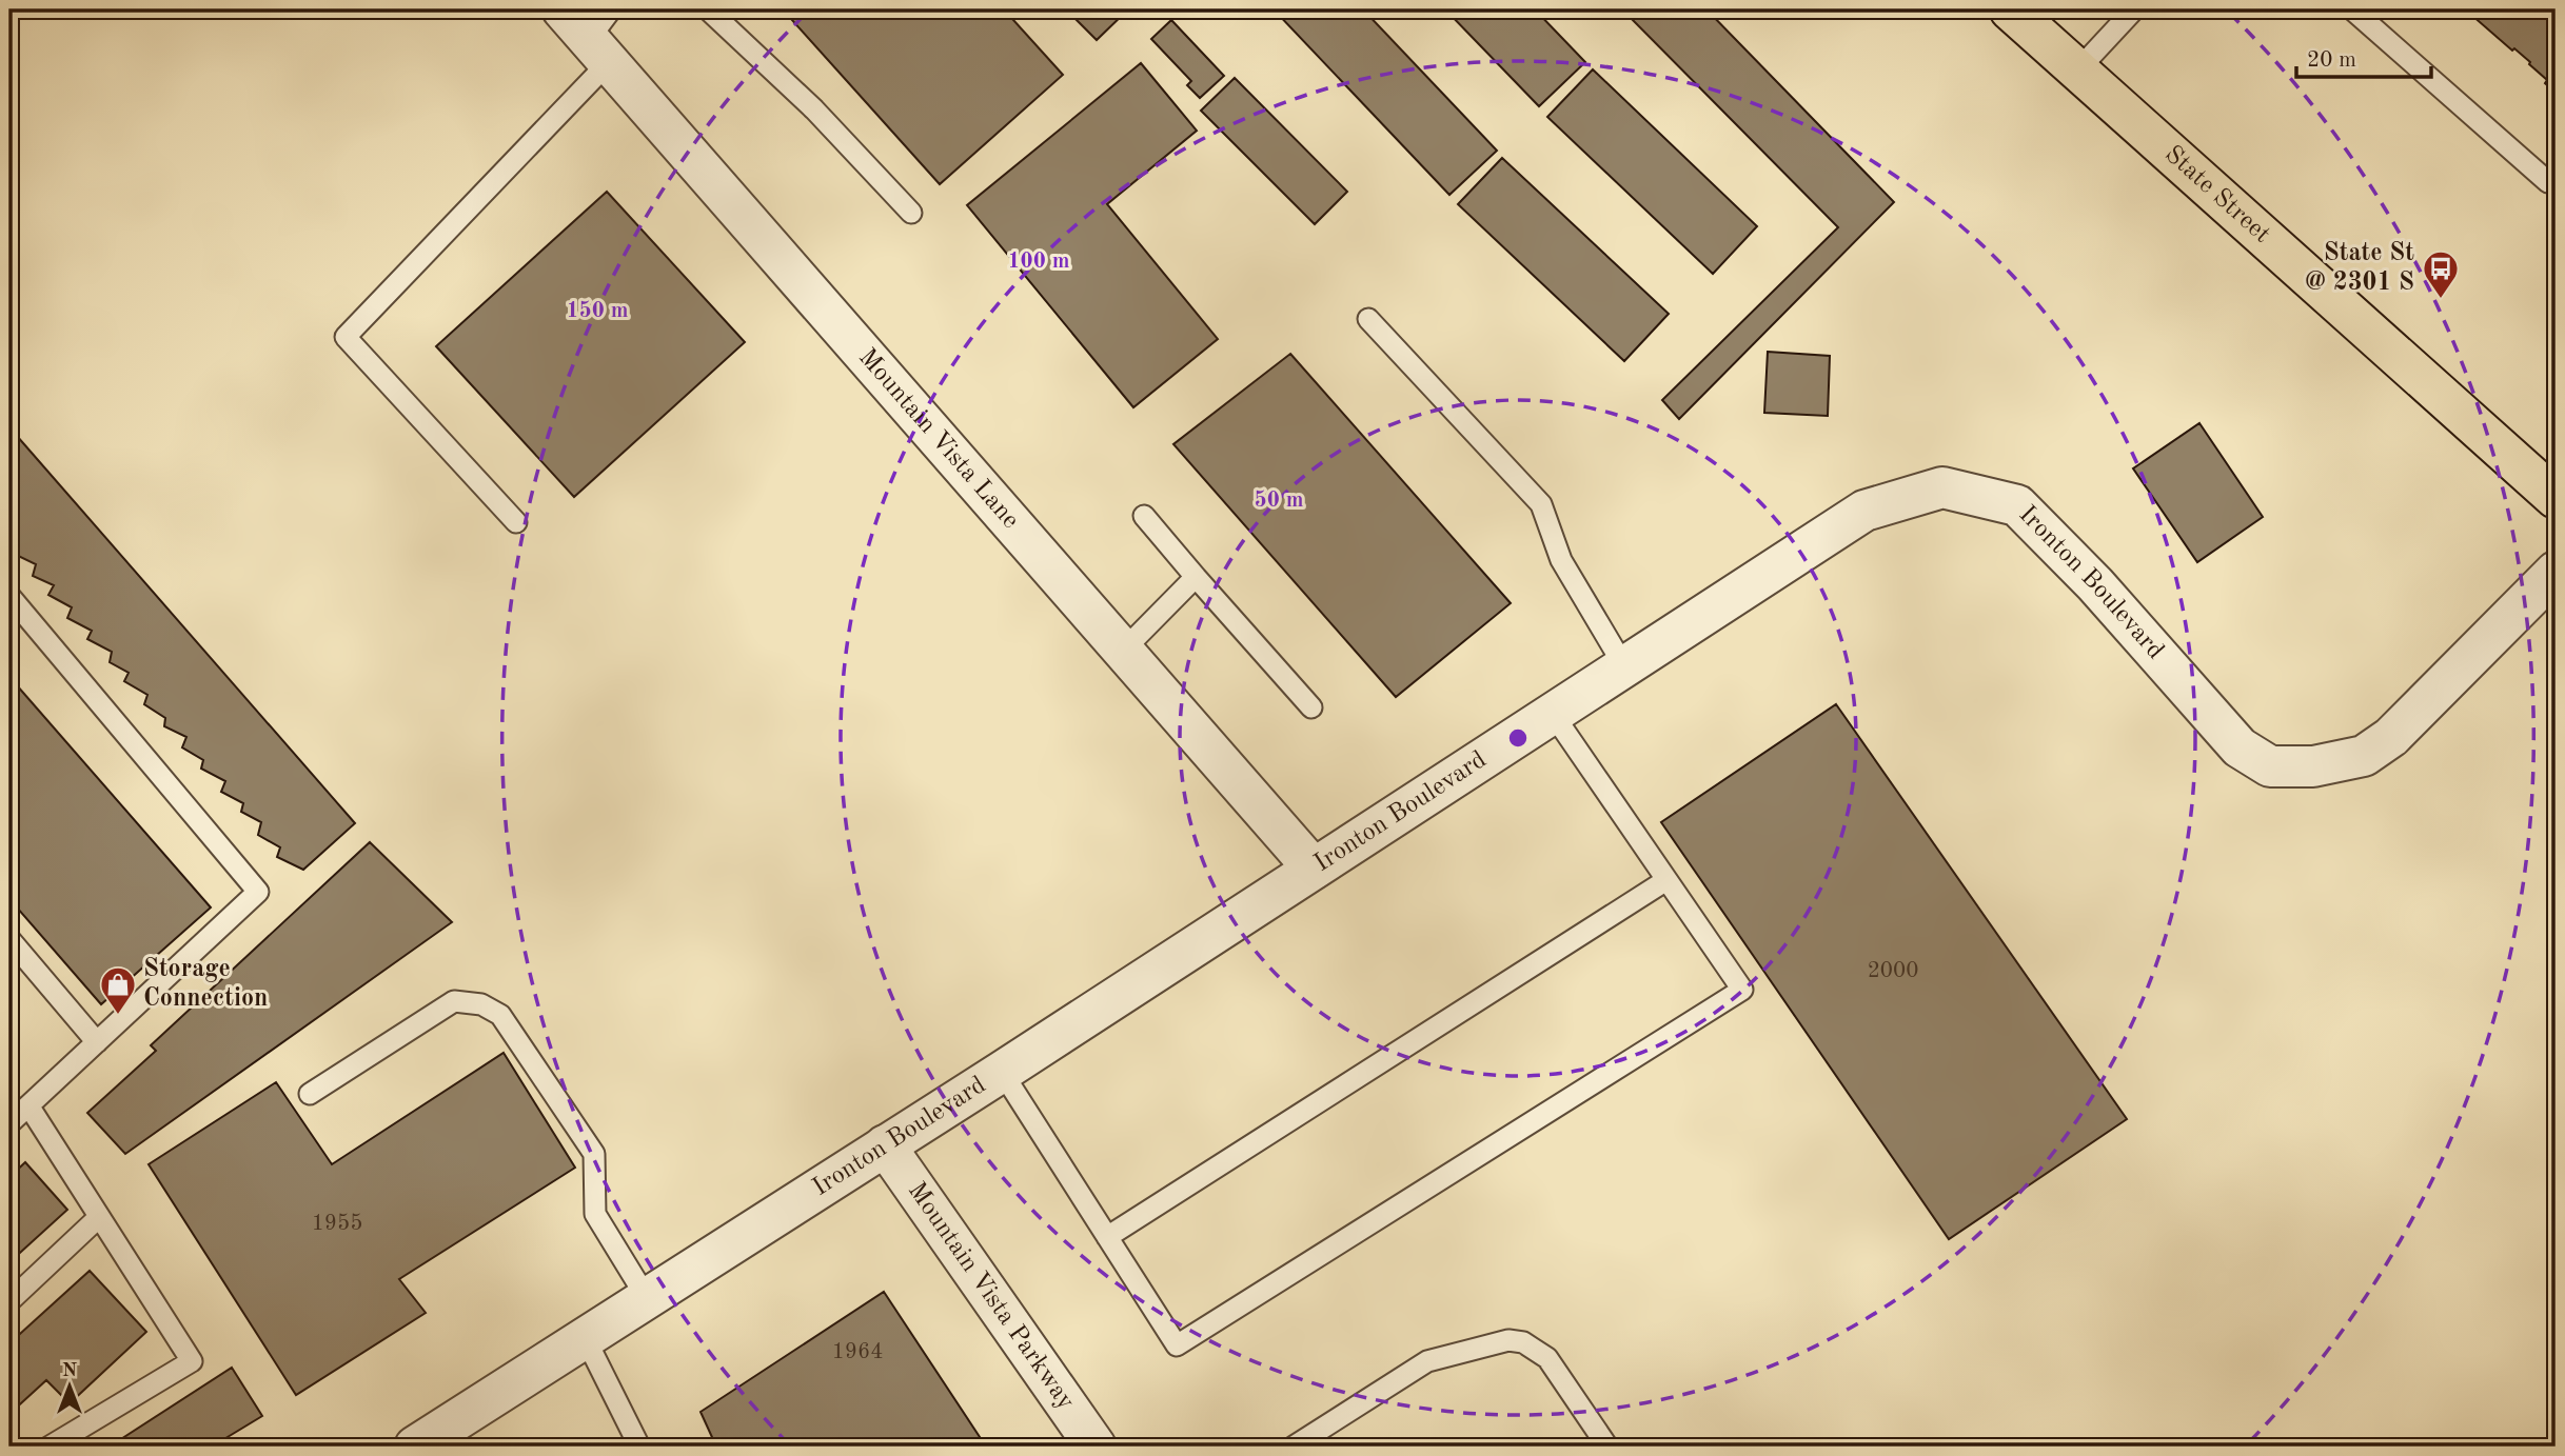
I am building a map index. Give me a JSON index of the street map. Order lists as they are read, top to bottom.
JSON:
{
  "streets": {
    "main road": ["State Street"],
    "street": ["Mountain Vista Lane", "Ironton Boulevard", "Mountain Vista Parkway"]
  },
  "crossings": [
    ["Mountain Vista Lane", "Ironton Boulevard"],
    ["Ironton Boulevard", "Mountain Vista Parkway"]
  ],
  "places": {
    "bus stop": ["State St @ 2301 S"],
    "shop": ["Storage Connection"]
  },
  "house_numbers": ["2000", "1955", "1964"],
  "scale_bar": "20 m",
  "north": "top",
  "rings": ["100 m", "150 m", "50 m"]
}
